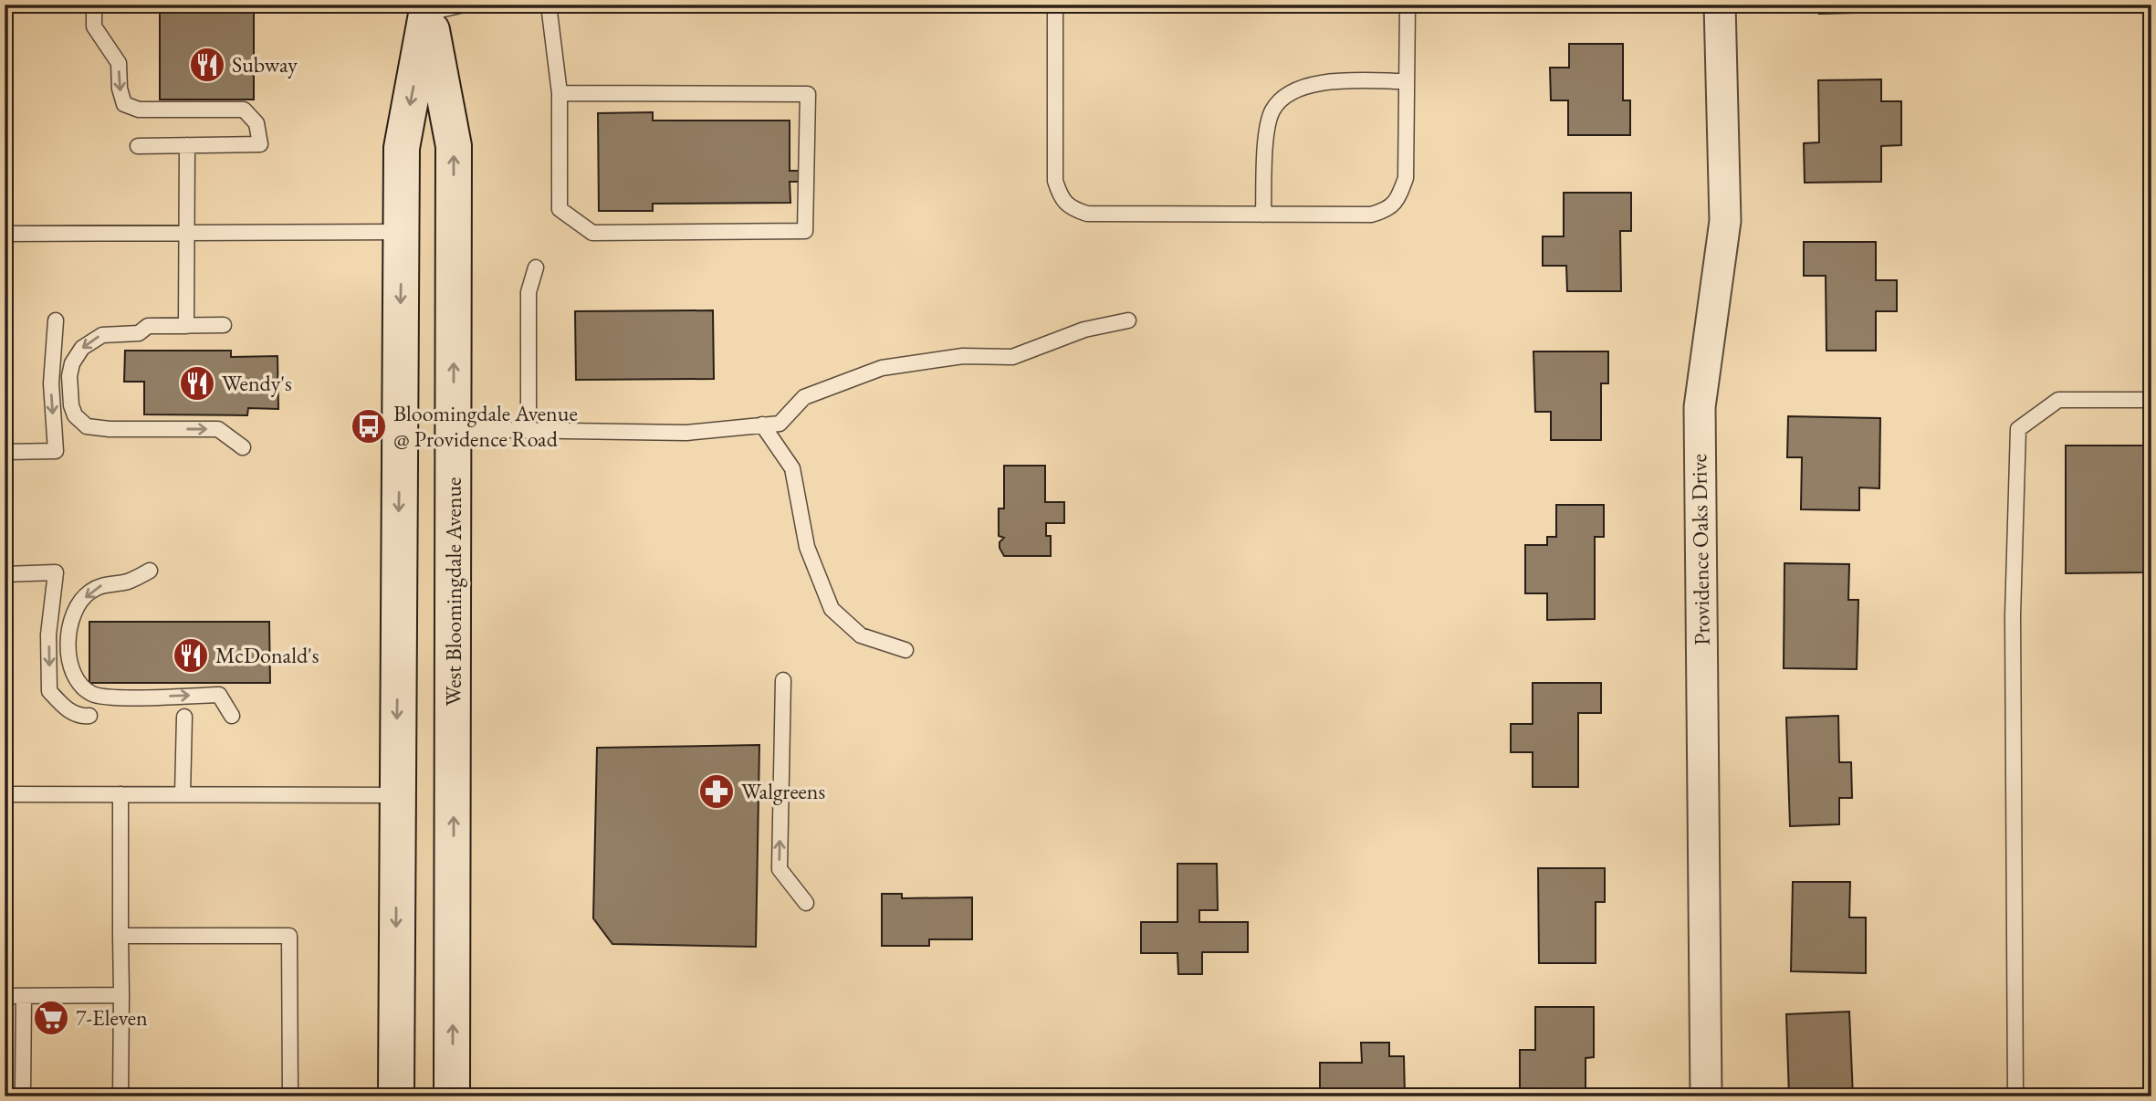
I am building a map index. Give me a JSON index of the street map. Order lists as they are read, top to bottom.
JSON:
{
  "streets": {
    "main road": ["West Bloomingdale Avenue"],
    "street": ["Providence Oaks Drive"]
  },
  "places": {
    "restaurant": ["Subway", "Wendy's", "McDonald's"],
    "bus stop": ["Bloomingdale Avenue @ Providence Road"],
    "pharmacy": ["Walgreens"],
    "supermarket": ["7-Eleven"]
  }
}
